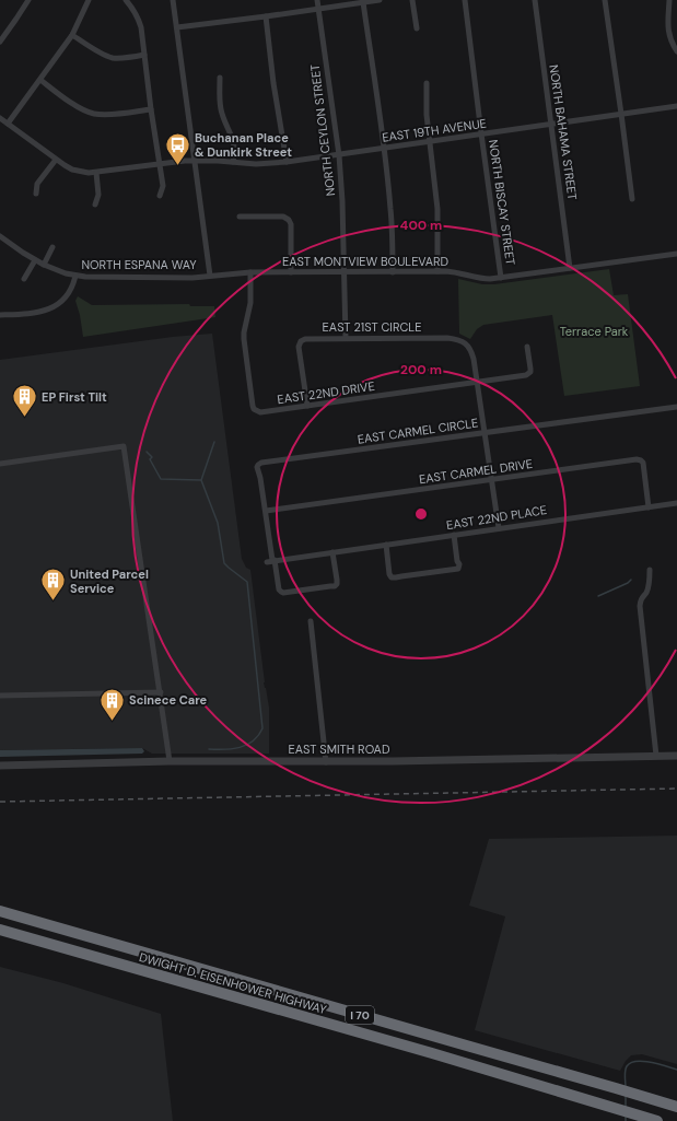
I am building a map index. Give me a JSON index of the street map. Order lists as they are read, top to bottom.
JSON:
{
  "streets": {
    "highway": ["DWIGHT D. EISENHOWER HIGHWAY", "I 70"],
    "street": [
      "NORTH CEYLON STREET",
      "EAST 19TH AVENUE",
      "NORTH BAHAMA STREET",
      "NORTH BISCAY STREET",
      "EAST MONTVIEW BOULEVARD",
      "NORTH ESPANA WAY",
      "EAST 21ST CIRCLE",
      "EAST 22ND DRIVE",
      "EAST CARMEL CIRCLE",
      "EAST CARMEL DRIVE",
      "EAST 22ND PLACE",
      "EAST SMITH ROAD"
    ]
  },
  "crossings": [
    ["NORTH CEYLON STREET", "EAST 19TH AVENUE"],
    ["NORTH CEYLON STREET", "EAST MONTVIEW BOULEVARD"],
    ["NORTH CEYLON STREET", "EAST 21ST CIRCLE"],
    ["EAST 19TH AVENUE", "NORTH BAHAMA STREET"],
    ["EAST 19TH AVENUE", "NORTH BISCAY STREET"],
    ["NORTH BAHAMA STREET", "EAST MONTVIEW BOULEVARD"],
    ["NORTH BISCAY STREET", "EAST MONTVIEW BOULEVARD"],
    ["EAST MONTVIEW BOULEVARD", "NORTH ESPANA WAY"],
    ["EAST MONTVIEW BOULEVARD", "EAST 22ND DRIVE"],
    ["EAST 21ST CIRCLE", "EAST 22ND DRIVE"],
    ["EAST 21ST CIRCLE", "EAST CARMEL CIRCLE"],
    ["EAST 21ST CIRCLE", "EAST CARMEL DRIVE"],
    ["EAST 21ST CIRCLE", "EAST 22ND PLACE"],
    ["EAST CARMEL CIRCLE", "EAST CARMEL DRIVE"],
    ["EAST CARMEL CIRCLE", "EAST 22ND PLACE"],
    ["EAST CARMEL DRIVE", "EAST 22ND PLACE"],
    ["DWIGHT D. EISENHOWER HIGHWAY", "I 70"]
  ],
  "parks": ["Terrace Park"],
  "places": {
    "bus stop": ["Buchanan Place & Dunkirk Street"],
    "building": ["EP First Tilt", "United Parcel Service", "Scinece Care"]
  },
  "rings": ["400 m", "200 m"]
}
